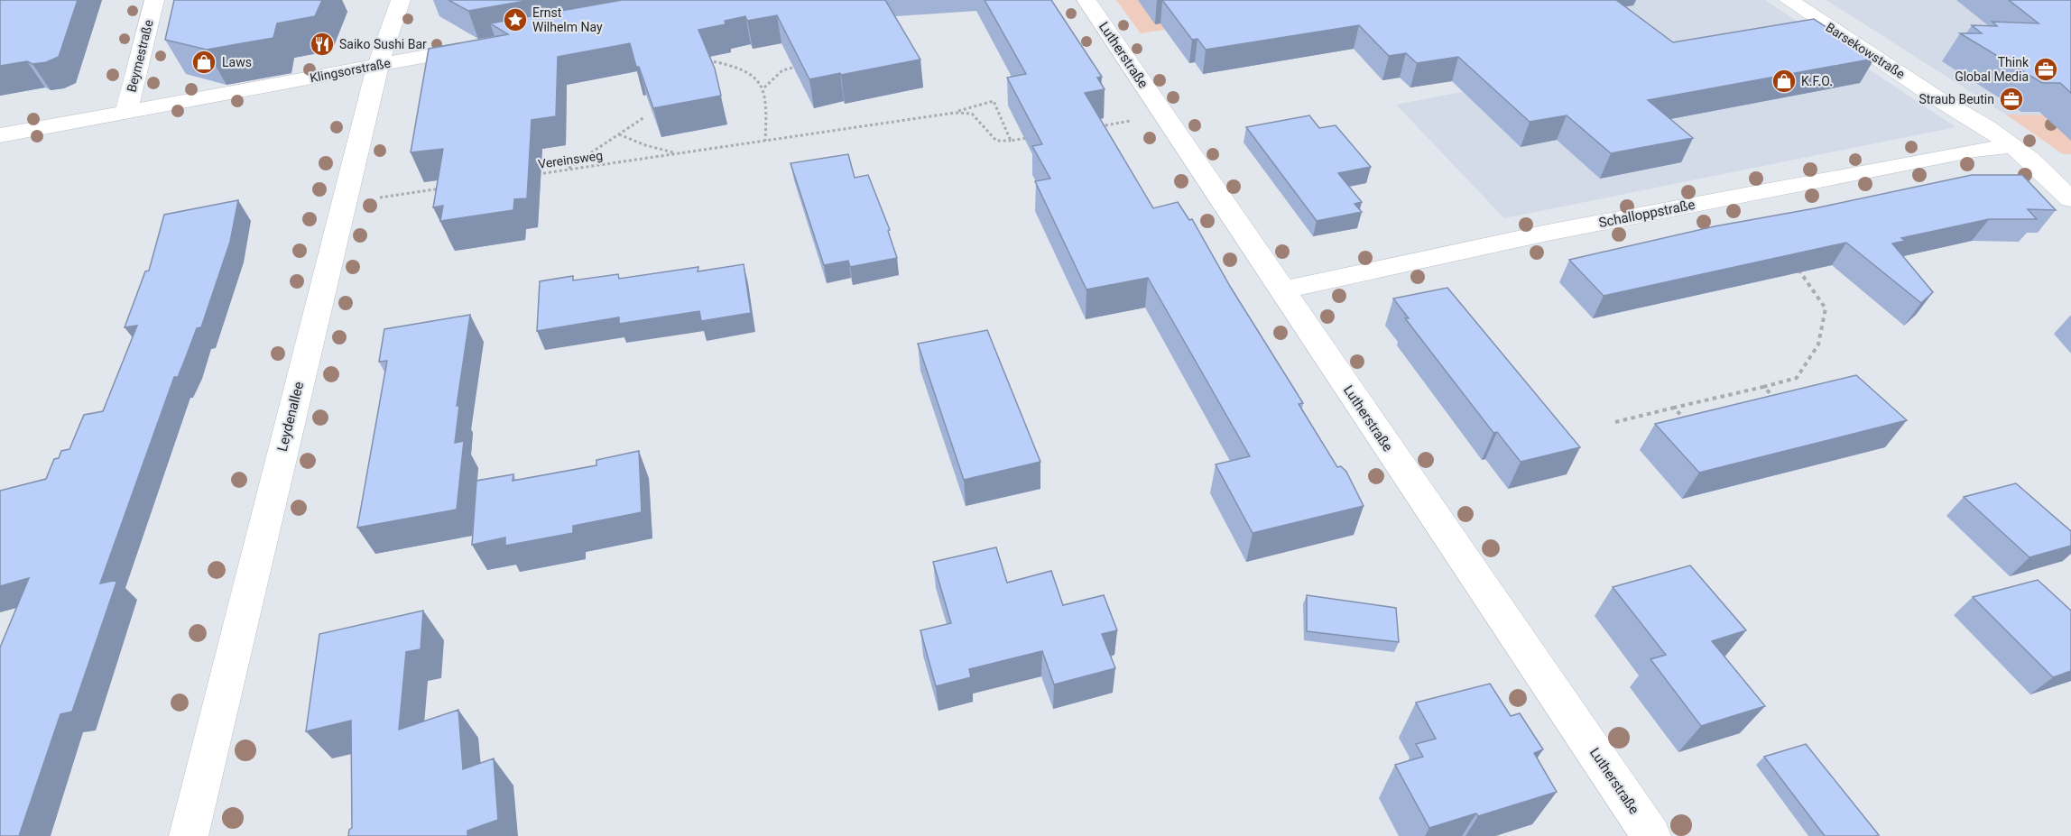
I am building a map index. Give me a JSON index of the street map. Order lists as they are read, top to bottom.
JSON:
{
  "streets": {
    "street": [
      "Barsekowstraße",
      "Lutherstraße",
      "Beymestraße",
      "Klingsorstraße",
      "Schalloppstraße",
      "Leydenallee"
    ],
    "path": ["Vereinsweg"]
  },
  "crossings": [
    ["Barsekowstraße", "Schalloppstraße"],
    ["Lutherstraße", "Schalloppstraße"],
    ["Beymestraße", "Klingsorstraße"],
    ["Klingsorstraße", "Leydenallee"]
  ],
  "places": {
    "place": ["Ernst Wilhelm Nay"],
    "restaurant": ["Saiko Sushi Bar"],
    "shop": ["Laws", "K.F.O."],
    "office": ["Think Global Media", "Straub Beutin"]
  }
}
